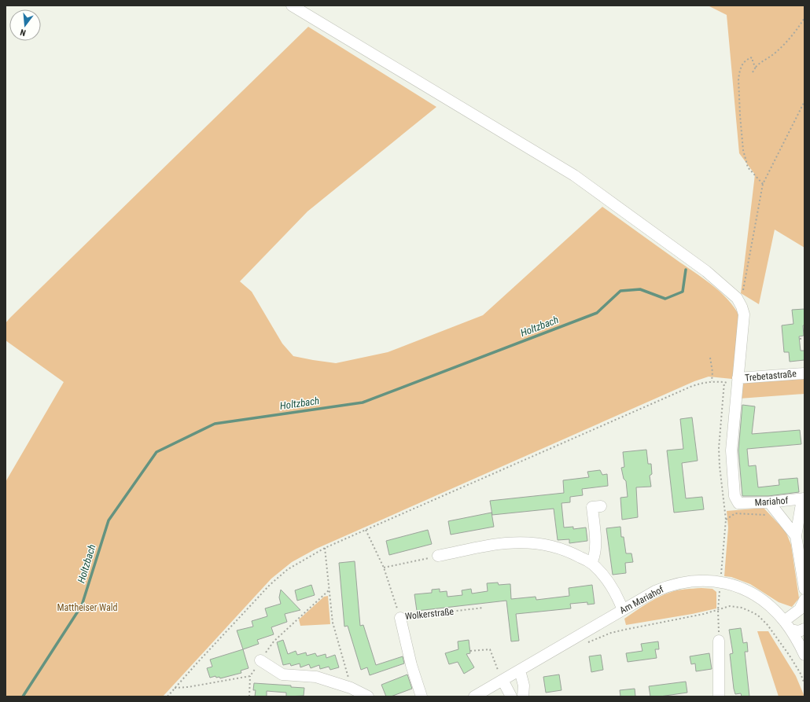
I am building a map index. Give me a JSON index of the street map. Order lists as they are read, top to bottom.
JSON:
{
  "streets": {
    "street": [
      "Trebetastraße",
      "Mariahof",
      "Am Mariahof",
      "Wolkerstraße"
    ]
  },
  "crossings": [
    ["Trebetastraße", "Mariahof"]
  ],
  "water": ["Holtzbach"],
  "parks": ["Mattheiser Wald"],
  "north": "bottom"
}
